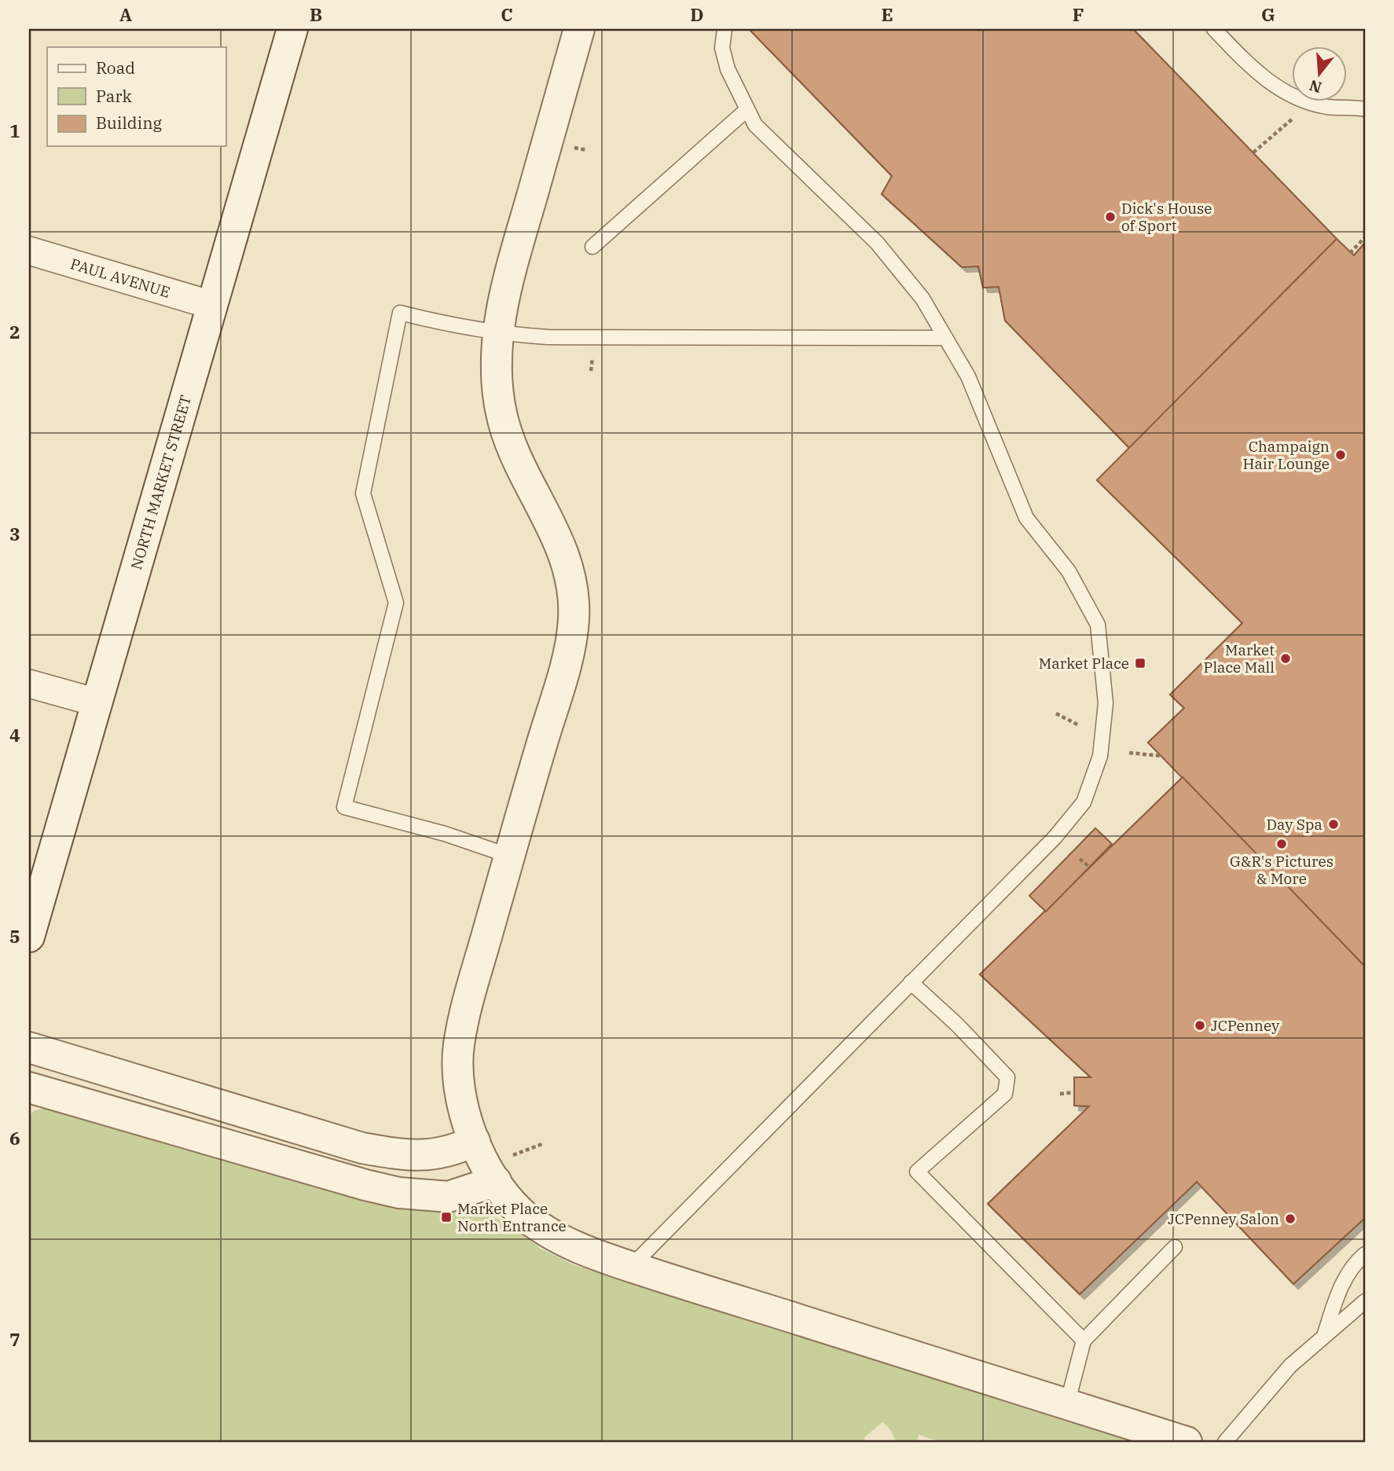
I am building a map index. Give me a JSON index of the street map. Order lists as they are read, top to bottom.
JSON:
{
  "streets": {
    "street": ["PAUL AVENUE", "NORTH MARKET STREET"]
  },
  "crossings": [
    ["PAUL AVENUE", "NORTH MARKET STREET"]
  ],
  "places": {
    "other": [
      "Dick's House of Sport",
      "Champaign Hair Lounge",
      "Market Place Mall",
      "Day Spa",
      "G&R's Pictures & More",
      "JCPenney",
      "JCPenney Salon"
    ],
    "transit": ["Market Place", "Market Place North Entrance"]
  },
  "legend": ["Road", "Park", "Building"],
  "north": "bottom",
  "grid": {
    "columns": [
      "A",
      "B",
      "C",
      "D",
      "E",
      "F",
      "G"
    ],
    "rows": [
      "1",
      "2",
      "3",
      "4",
      "5",
      "6",
      "7"
    ]
  }
}
